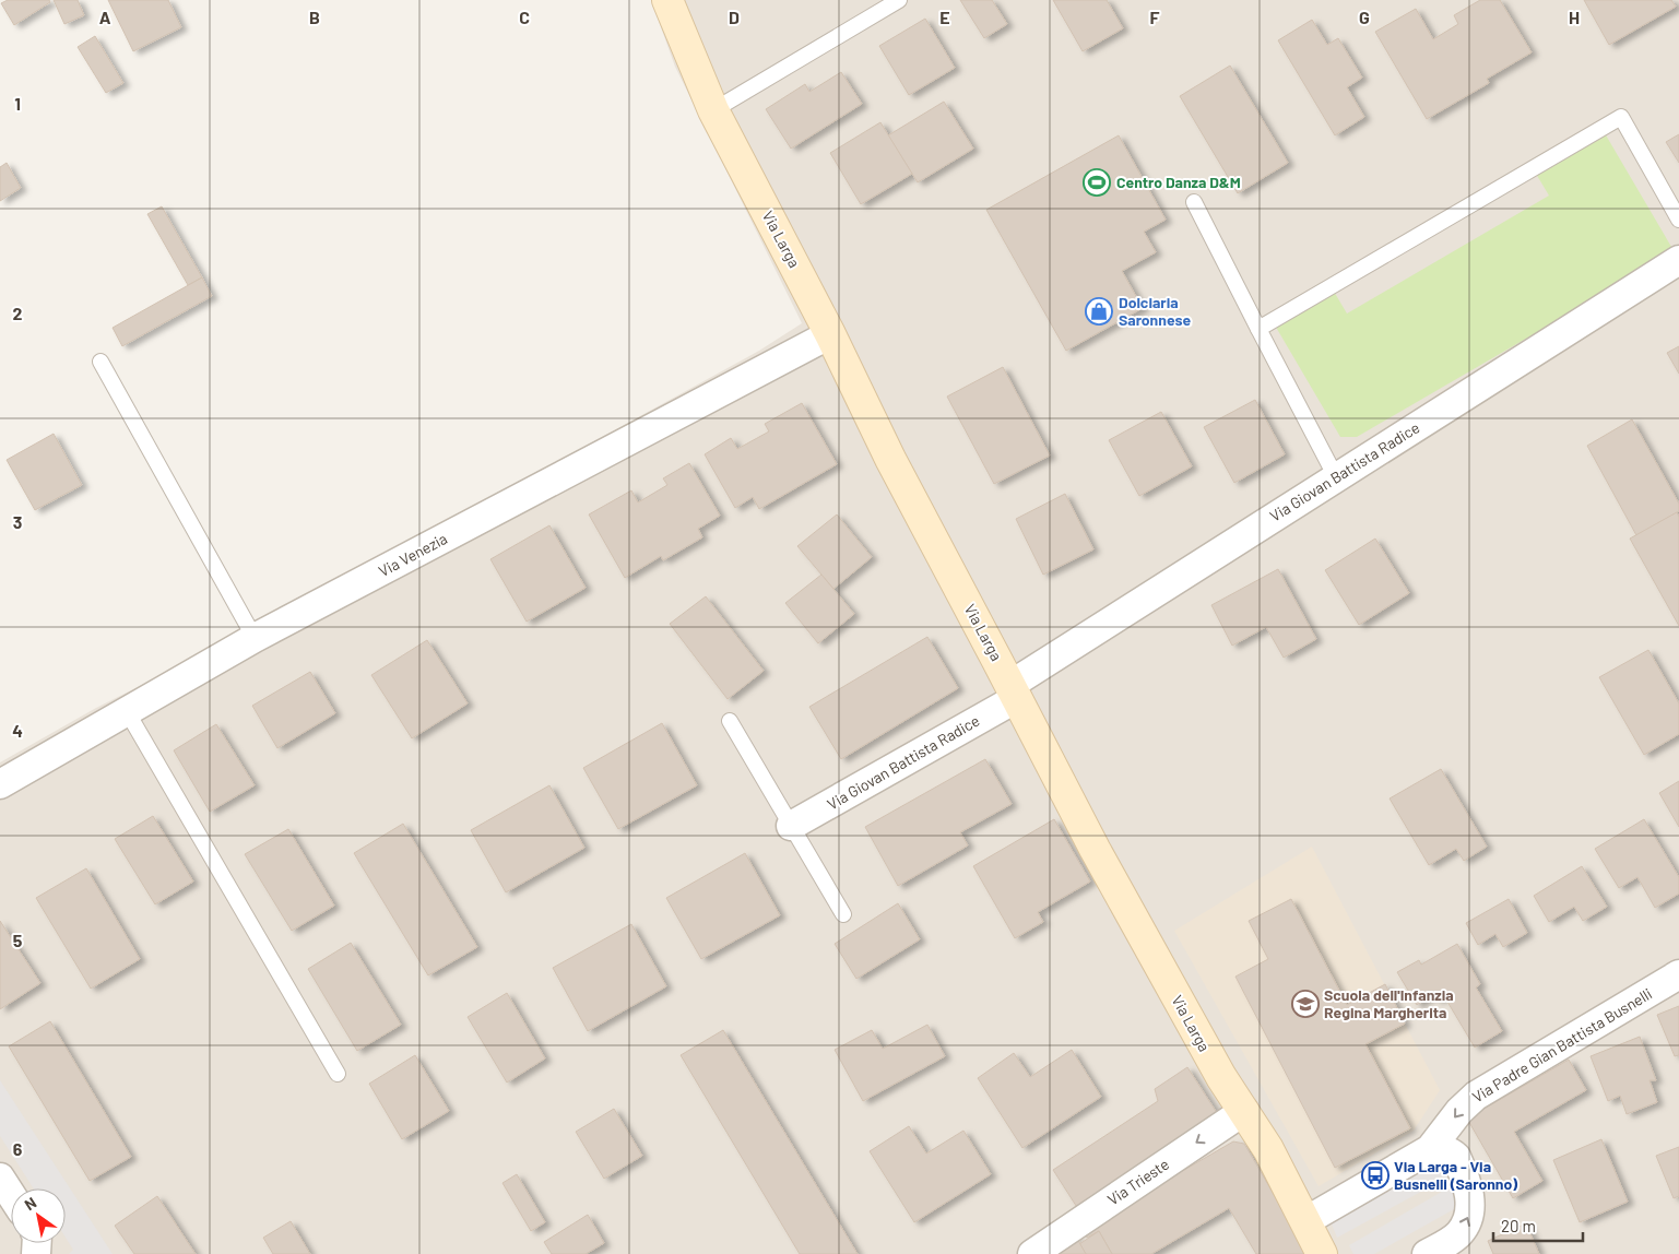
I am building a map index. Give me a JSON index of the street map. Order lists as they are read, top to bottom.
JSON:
{
  "streets": {
    "street": [
      "Via Larga",
      "Via Giovan Battista Radice",
      "Via Venezia",
      "Via Padre Gian Battista Busnelli",
      "Via Trieste"
    ]
  },
  "crossings": [
    ["Via Larga", "Via Giovan Battista Radice"],
    ["Via Larga", "Via Venezia"],
    ["Via Larga", "Via Padre Gian Battista Busnelli"],
    ["Via Larga", "Via Trieste"]
  ],
  "one_way": ["Via Padre Gian Battista Busnelli", "Via Trieste"],
  "places": {
    "sports": ["Centro Danza D&M"],
    "shop": ["Dolciaria Saronnese"],
    "school or university": ["Scuola dell'Infanzia Regina Margherita"],
    "bus stop": ["Via Larga - Via Busnelli (Saronno)"]
  },
  "scale_bar": "20 m",
  "north": "top left",
  "grid": {
    "columns": [
      "A",
      "B",
      "C",
      "D",
      "E",
      "F",
      "G",
      "H"
    ],
    "rows": [
      "1",
      "2",
      "3",
      "4",
      "5",
      "6"
    ]
  }
}
